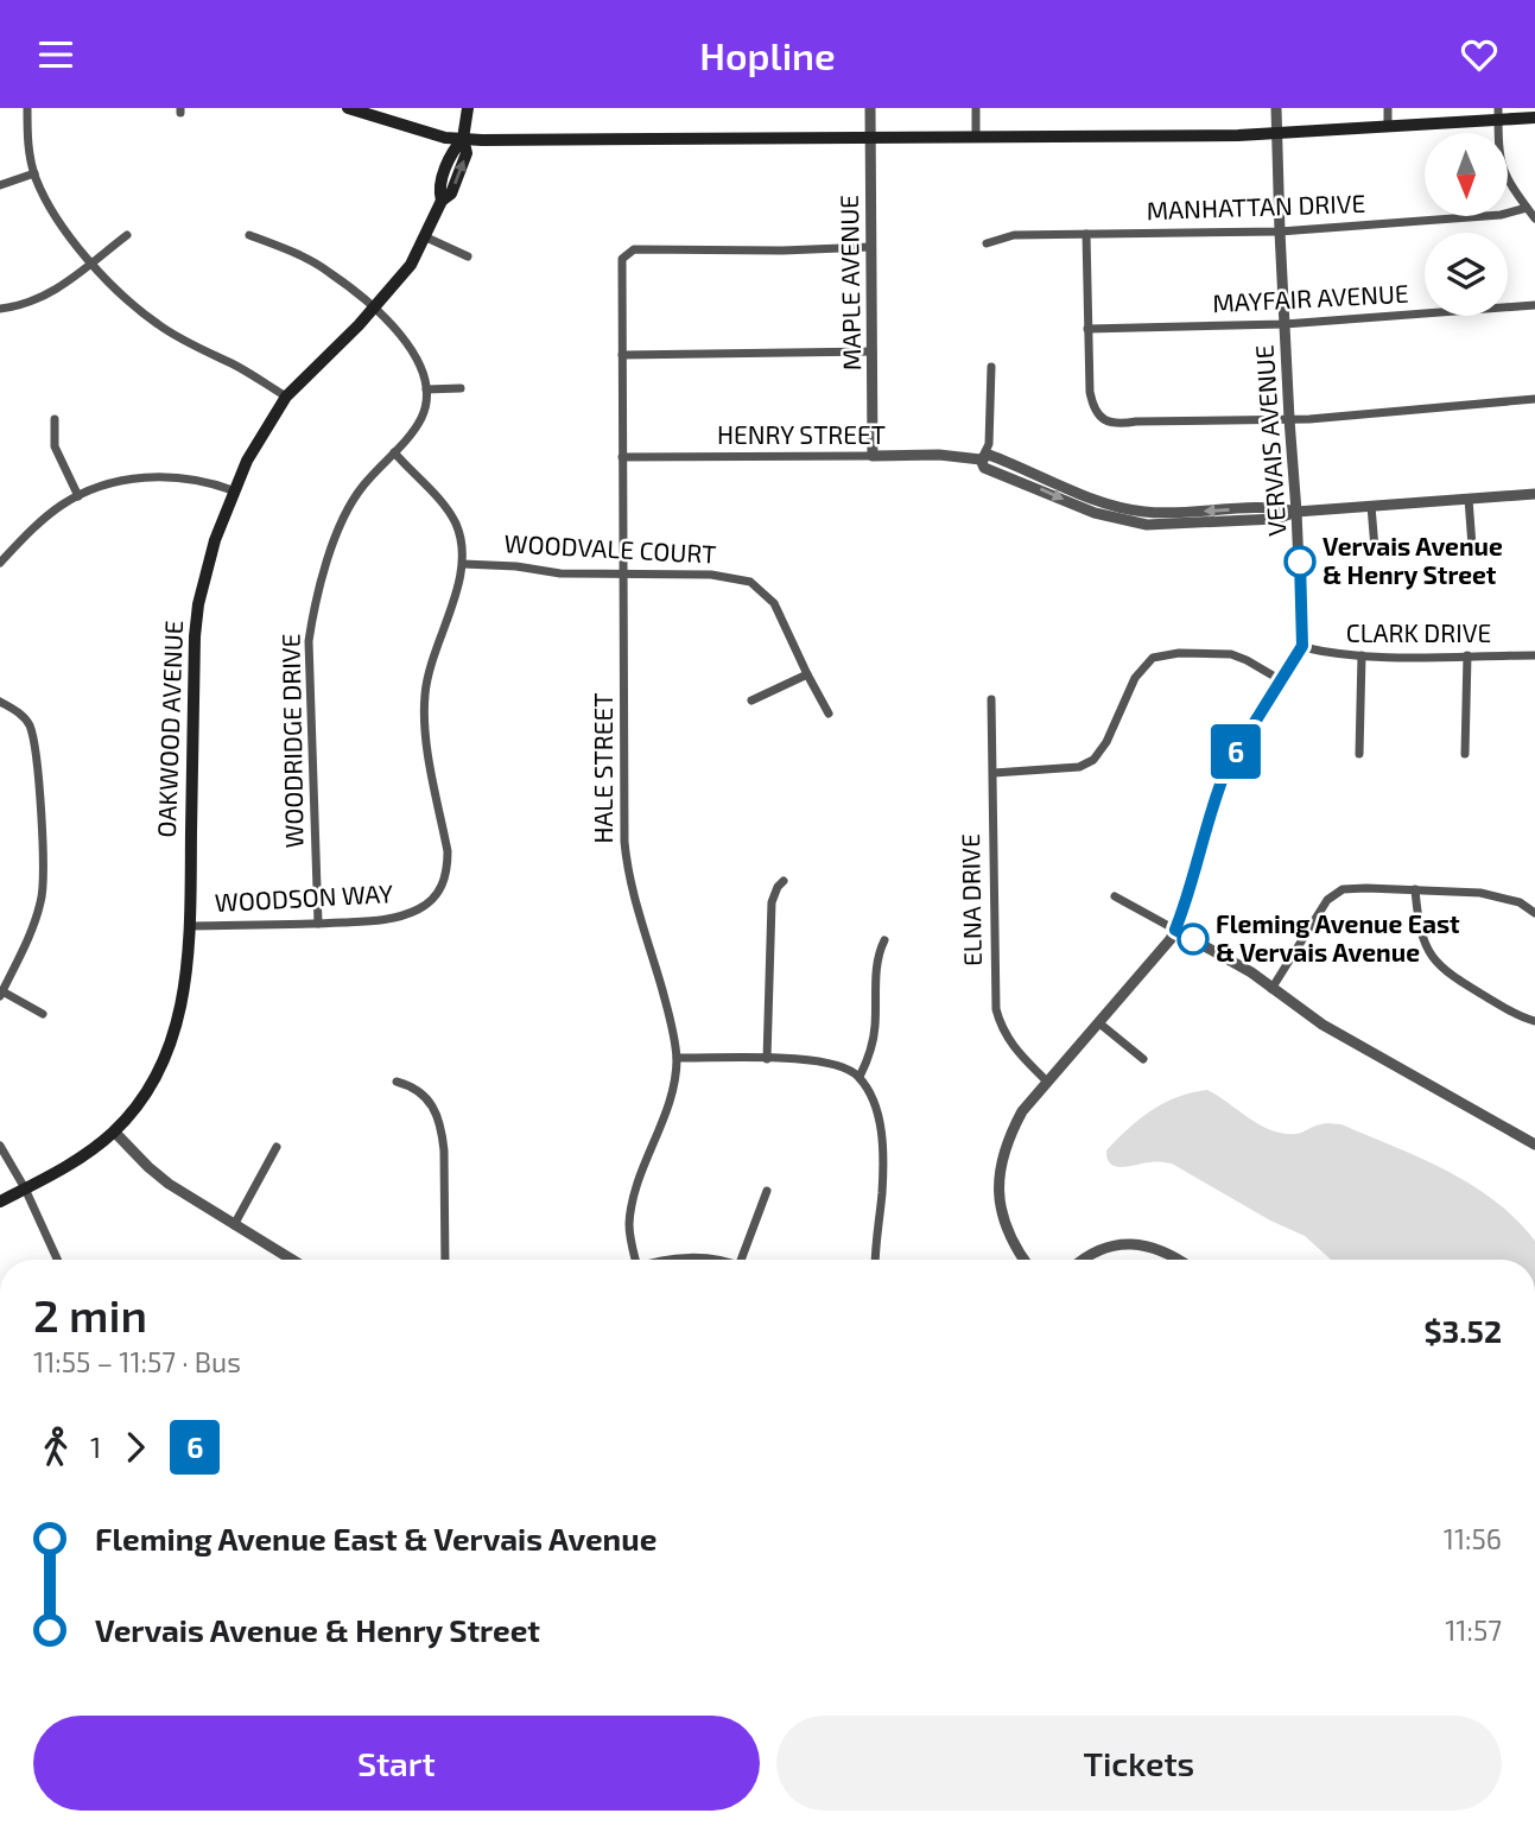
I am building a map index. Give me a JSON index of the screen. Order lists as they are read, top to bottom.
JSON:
{
  "streets": {
    "main road": ["OAKWOOD AVENUE"],
    "street": [
      "MANHATTAN DRIVE",
      "MAPLE AVENUE",
      "MAYFAIR AVENUE",
      "HENRY STREET",
      "VERVAIS AVENUE",
      "WOODVALE COURT",
      "CLARK DRIVE",
      "WOODRIDGE DRIVE",
      "HALE STREET",
      "WOODSON WAY",
      "ELNA DRIVE"
    ]
  },
  "crossings": [
    ["MANHATTAN DRIVE", "VERVAIS AVENUE"],
    ["MAPLE AVENUE", "HENRY STREET"],
    ["MAPLE AVENUE", "HALE STREET"],
    ["MAYFAIR AVENUE", "VERVAIS AVENUE"],
    ["HENRY STREET", "VERVAIS AVENUE"],
    ["HENRY STREET", "HALE STREET"],
    ["VERVAIS AVENUE", "CLARK DRIVE"],
    ["WOODVALE COURT", "HALE STREET"],
    ["WOODVALE COURT", "WOODSON WAY"],
    ["OAKWOOD AVENUE", "WOODSON WAY"],
    ["WOODRIDGE DRIVE", "WOODSON WAY"]
  ],
  "places": ["Vervais Avenue & Henry Street", "Fleming Avenue East & Vervais Avenue"],
  "lines": ["bus line 6"],
  "north": "bottom",
  "page": {
    "header": "Hopline",
    "on_map": "6",
    "heading": ["2 min", "11:55 – 11:57 · Bus", "$3.52"],
    "legs": ["1", "6"],
    "list": [
      {
        "name": "Fleming Avenue East & Vervais Avenue",
        "value": "11:56"
      },
      {
        "name": "Vervais Avenue & Henry Street",
        "value": "11:57"
      }
    ],
    "buttons": ["Start", "Tickets"]
  }
}
